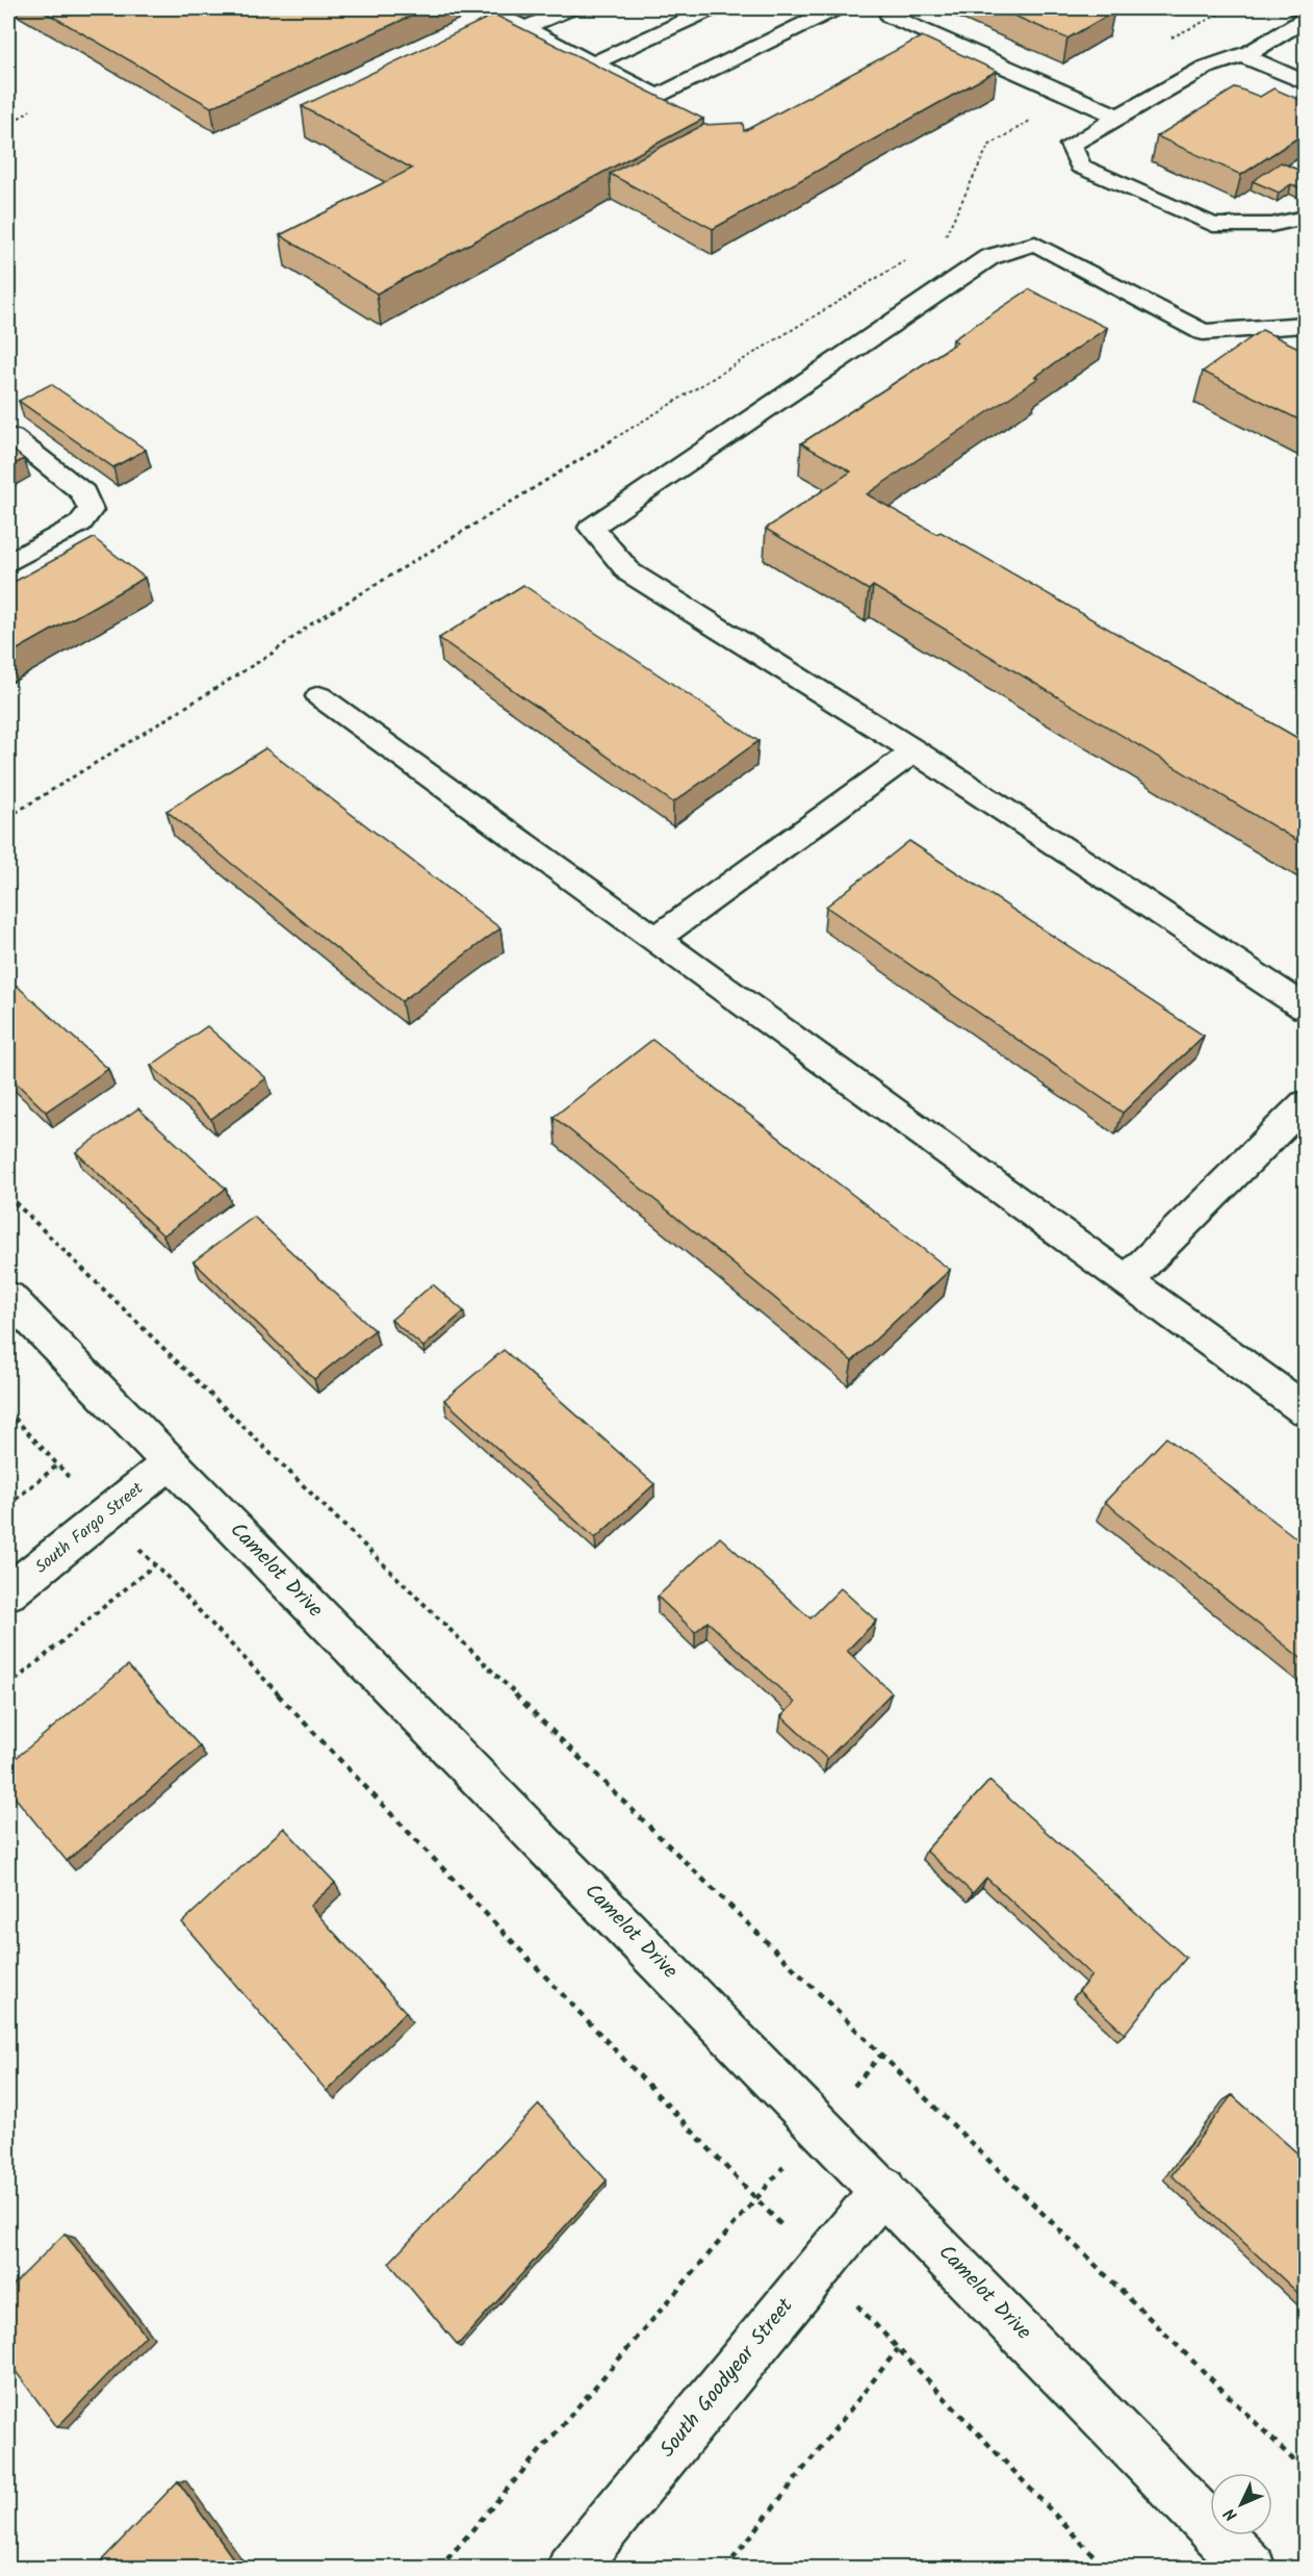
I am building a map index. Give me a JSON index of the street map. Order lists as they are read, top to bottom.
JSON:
{
  "streets": {
    "street": ["South Fargo Street", "Camelot Drive", "South Goodyear Street"]
  },
  "crossings": [
    ["South Fargo Street", "Camelot Drive"],
    ["Camelot Drive", "South Goodyear Street"]
  ],
  "north": "bottom left"
}
